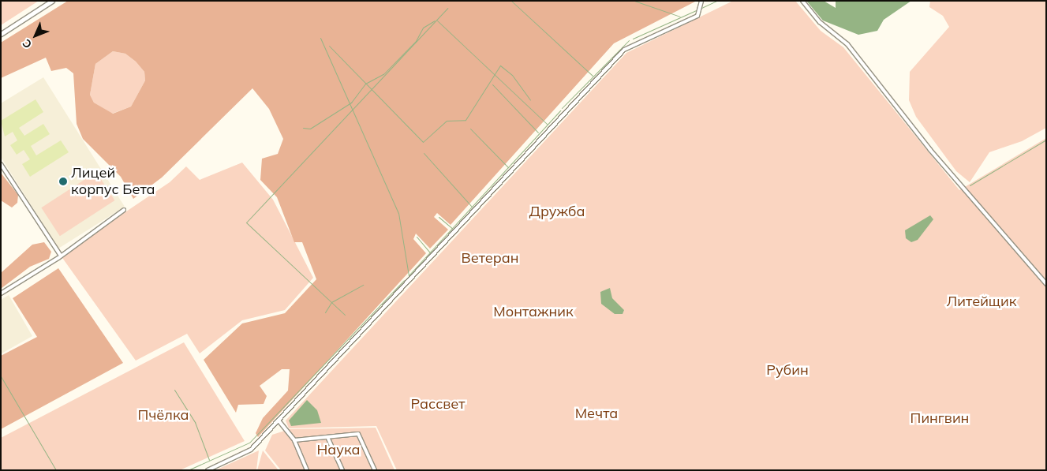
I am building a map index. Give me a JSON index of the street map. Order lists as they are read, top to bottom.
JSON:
{
  "parks": [
    "Дружба",
    "Ветеран",
    "Литейщик",
    "Монтажник",
    "Рубин",
    "Рассвет",
    "Мечта",
    "Пчёлка",
    "Пингвин",
    "Наука"
  ],
  "places": ["Лицей корпус Бета"],
  "north": "bottom left"
}
